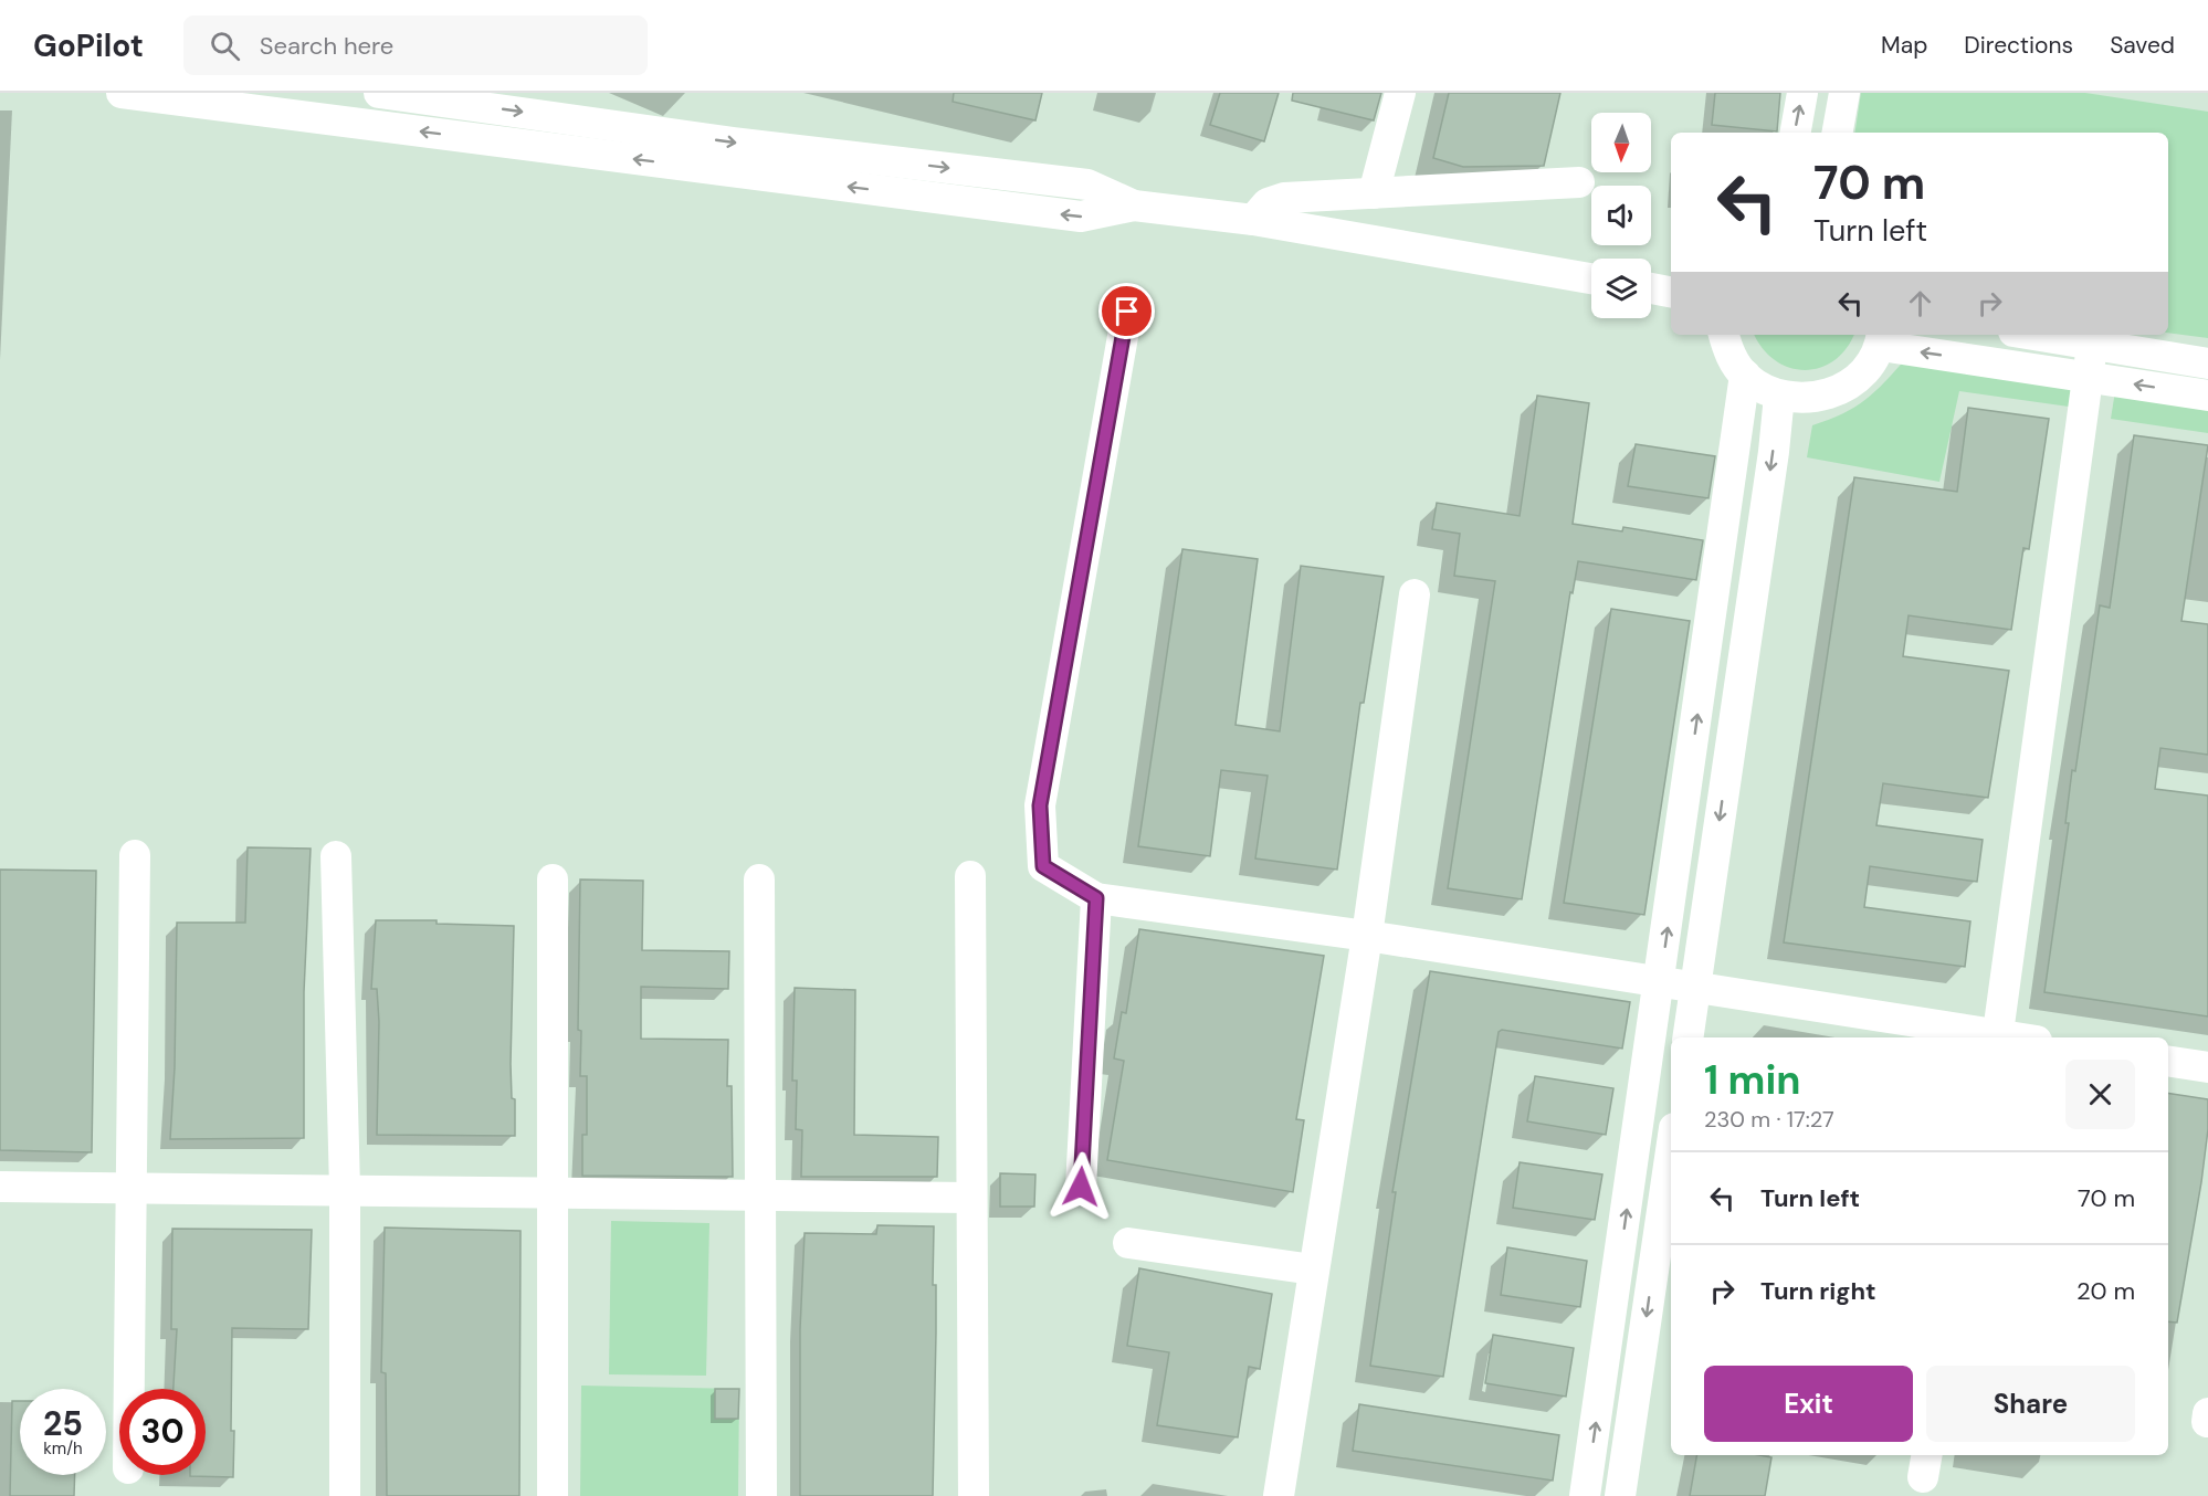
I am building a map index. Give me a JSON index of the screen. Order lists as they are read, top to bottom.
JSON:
{
  "north": "bottom",
  "page": {
    "header": "GoPilot",
    "search": "Search here",
    "nav": ["Map", "Directions", "Saved"],
    "turn": ["70 m", "Turn left"],
    "heading": ["1 min", "230 m · 17:27"],
    "list": [
      {
        "name": "Turn left",
        "value": "70 m"
      },
      {
        "name": "Turn right",
        "value": "20 m"
      }
    ],
    "buttons": ["Exit", "Share"],
    "speed": "25 km/h",
    "limit": "30"
  }
}
